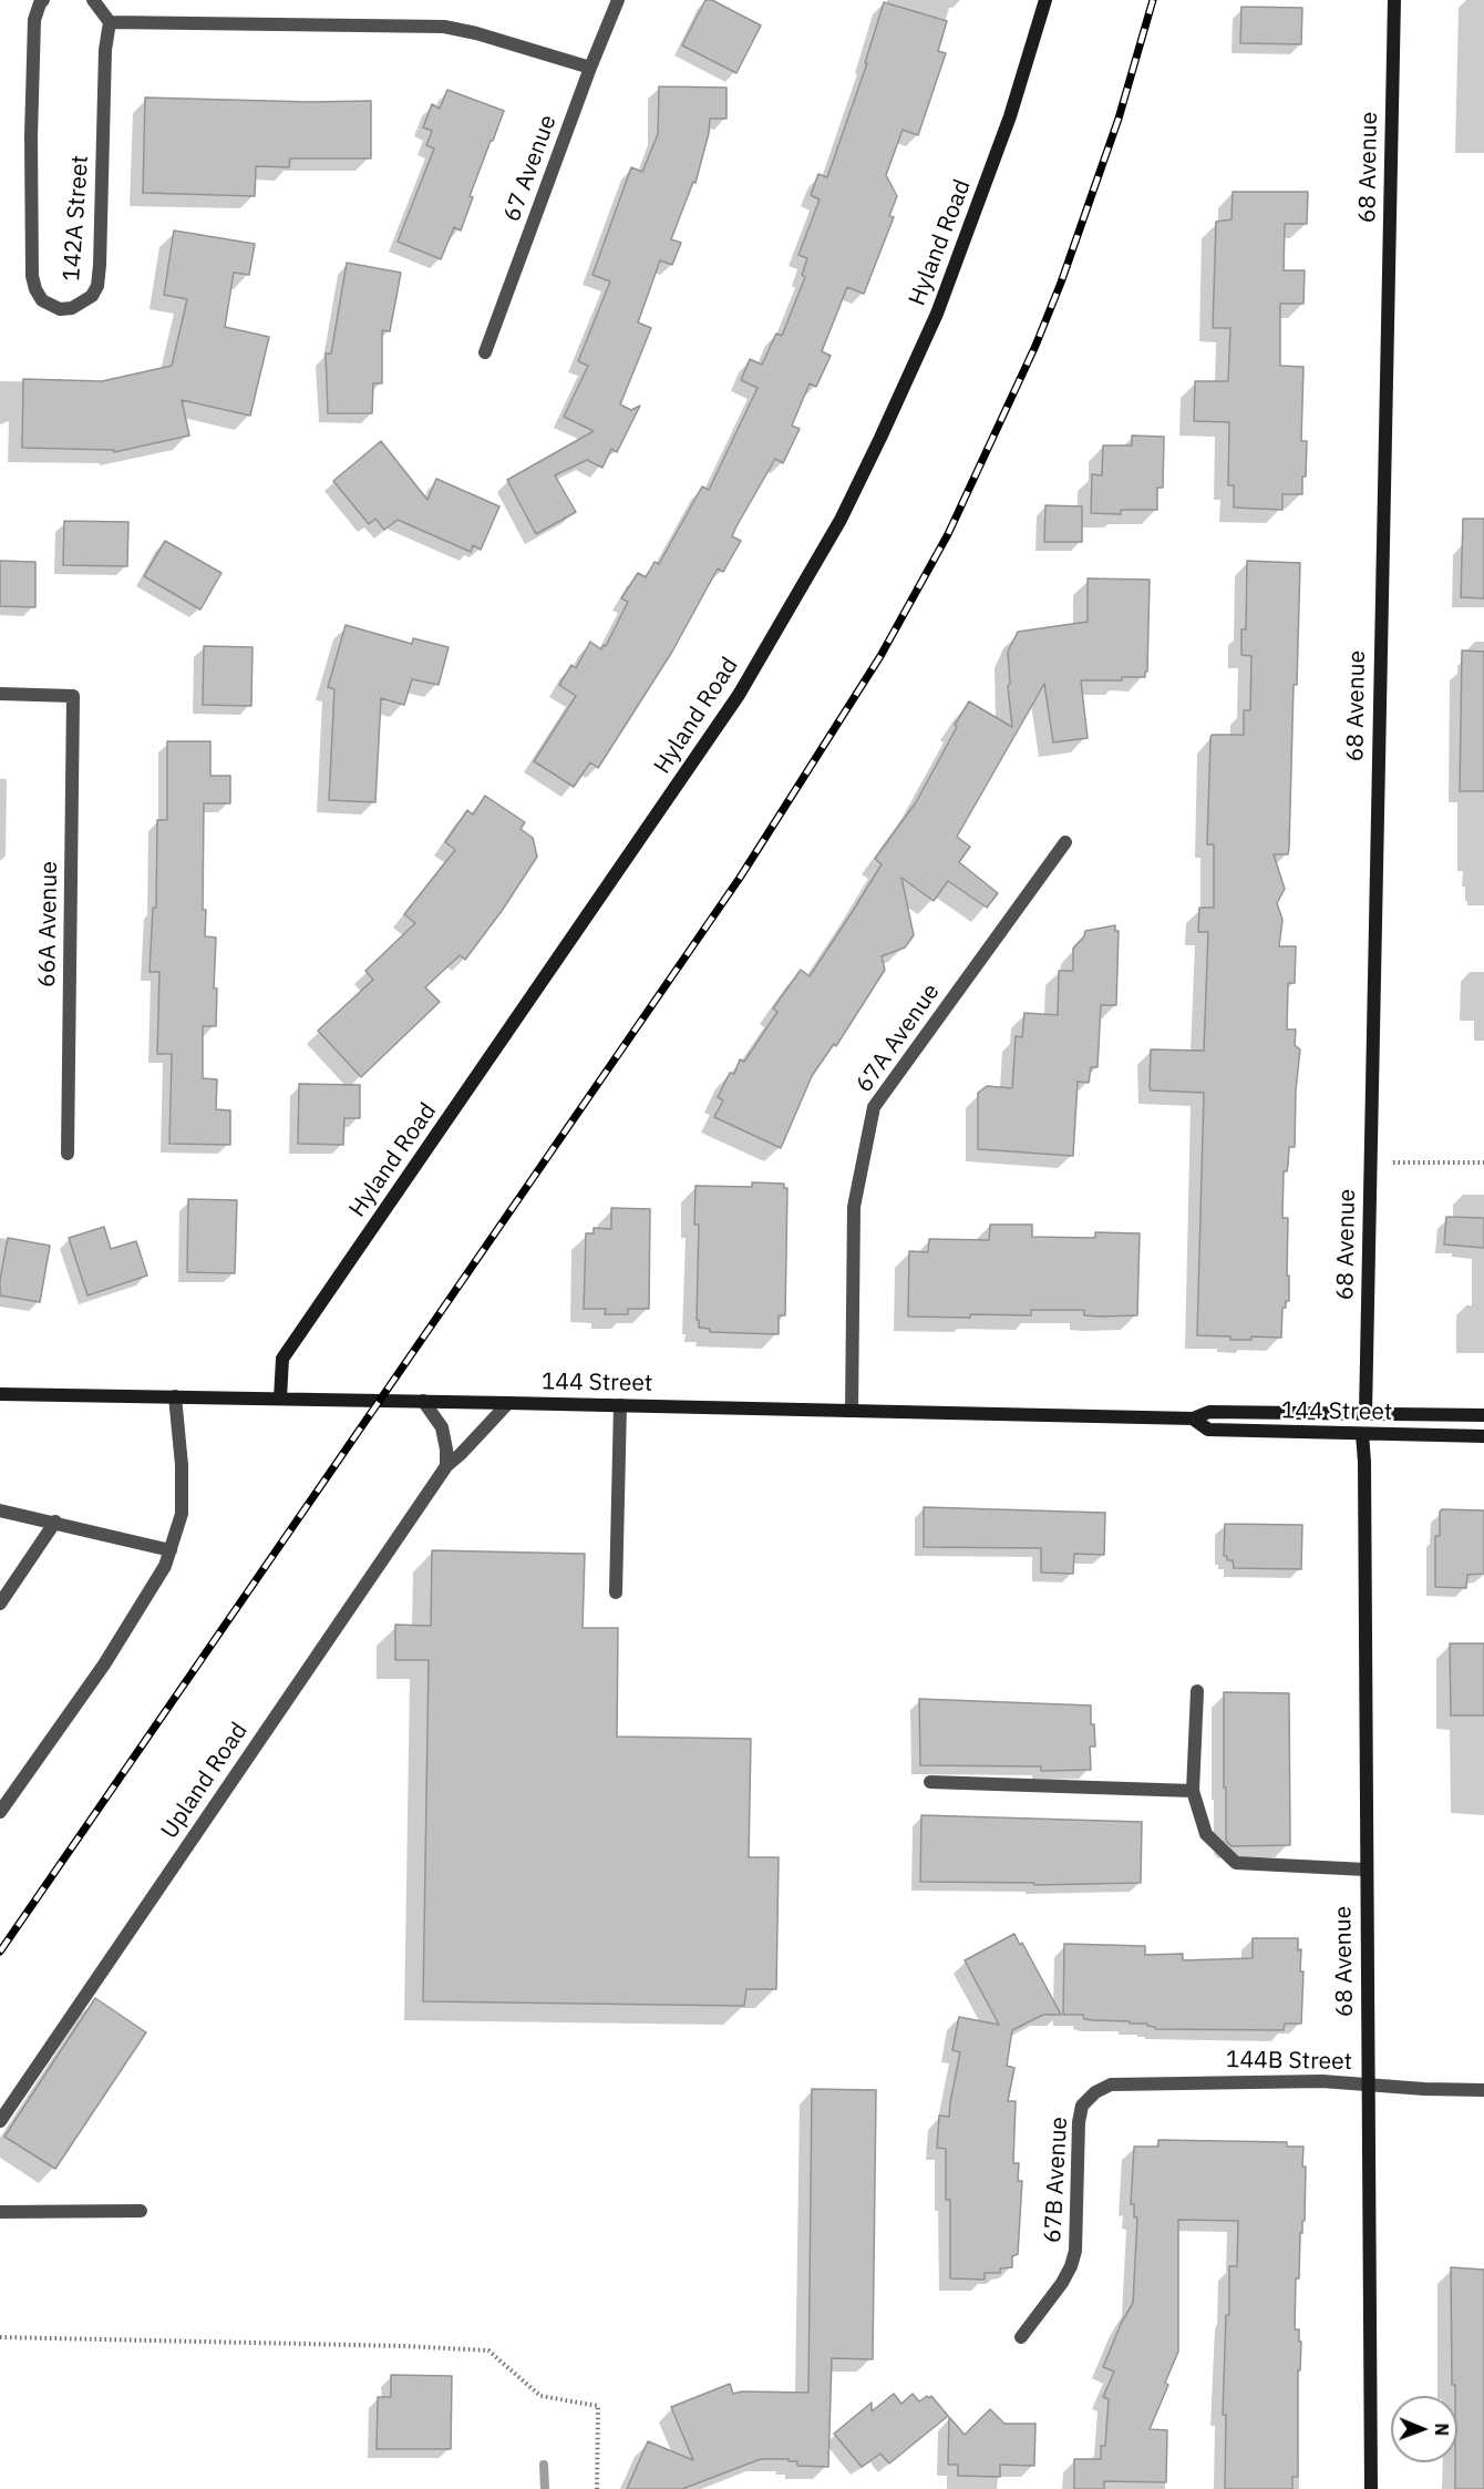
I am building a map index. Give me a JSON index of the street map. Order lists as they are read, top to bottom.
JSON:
{
  "streets": {
    "street": [
      "68 Avenue",
      "67 Avenue",
      "142A Street",
      "Hyland Road",
      "66A Avenue",
      "67A Avenue",
      "144 Street",
      "Upland Road",
      "144B Street",
      "67B Avenue"
    ]
  },
  "crossings": [
    ["68 Avenue", "144 Street"],
    ["68 Avenue", "144B Street"],
    ["Hyland Road", "144 Street"],
    ["67A Avenue", "144 Street"],
    ["144 Street", "Upland Road"],
    ["144B Street", "67B Avenue"]
  ],
  "north": "right"
}
